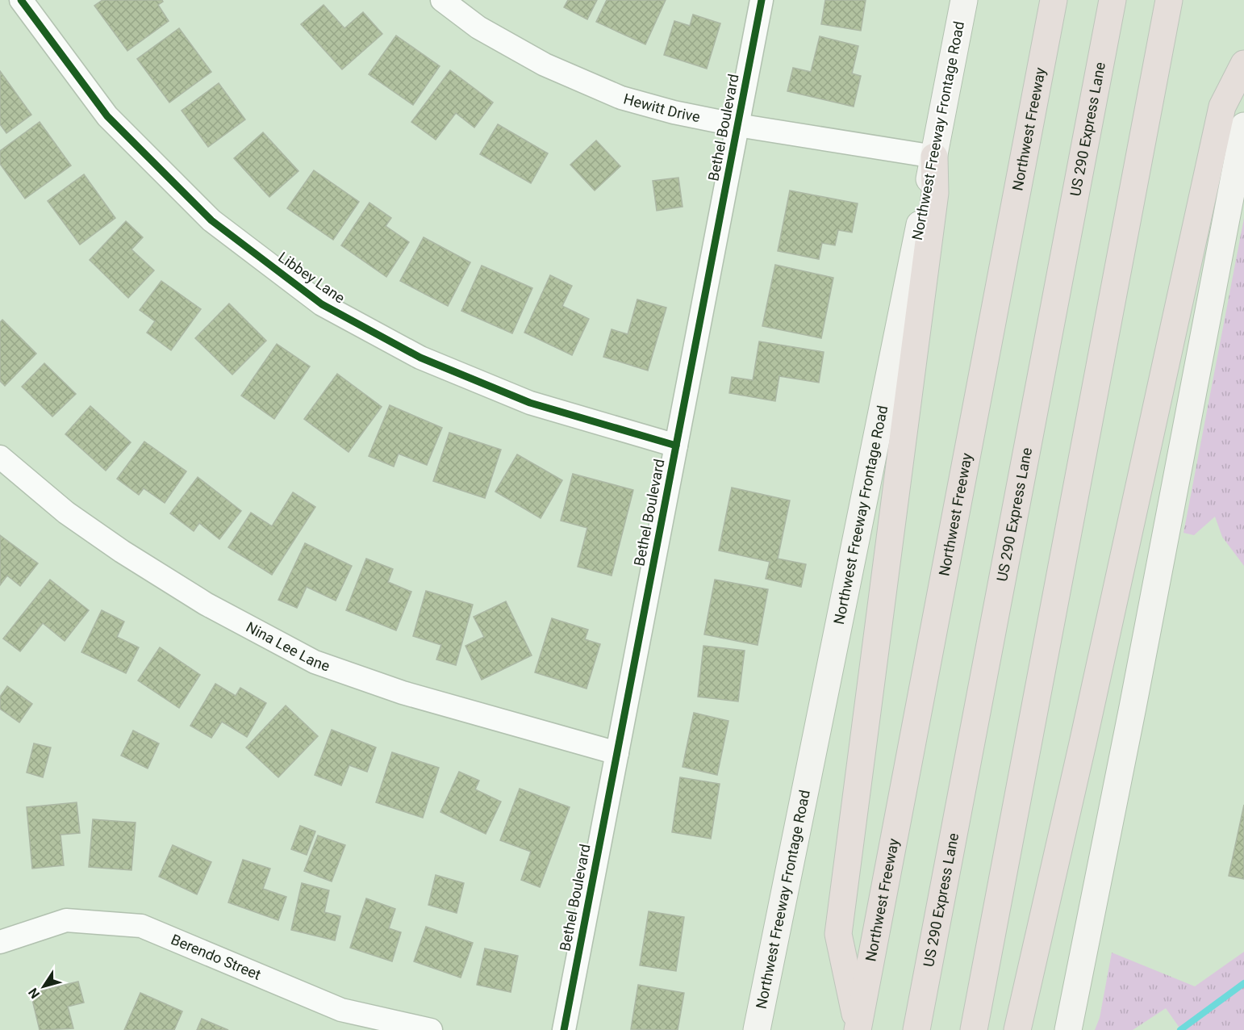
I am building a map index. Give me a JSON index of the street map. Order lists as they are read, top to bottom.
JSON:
{
  "streets": {
    "highway": ["Northwest Freeway", "US 290 Express Lane"],
    "main road": ["Northwest Freeway Frontage Road"],
    "street": [
      "Hewitt Drive",
      "Bethel Boulevard",
      "Libbey Lane",
      "Nina Lee Lane",
      "Berendo Street"
    ]
  },
  "crossings": [
    ["Hewitt Drive", "Bethel Boulevard"],
    ["Hewitt Drive", "Northwest Freeway Frontage Road"],
    ["Bethel Boulevard", "Libbey Lane"],
    ["Bethel Boulevard", "Nina Lee Lane"]
  ],
  "north": "bottom left"
}
